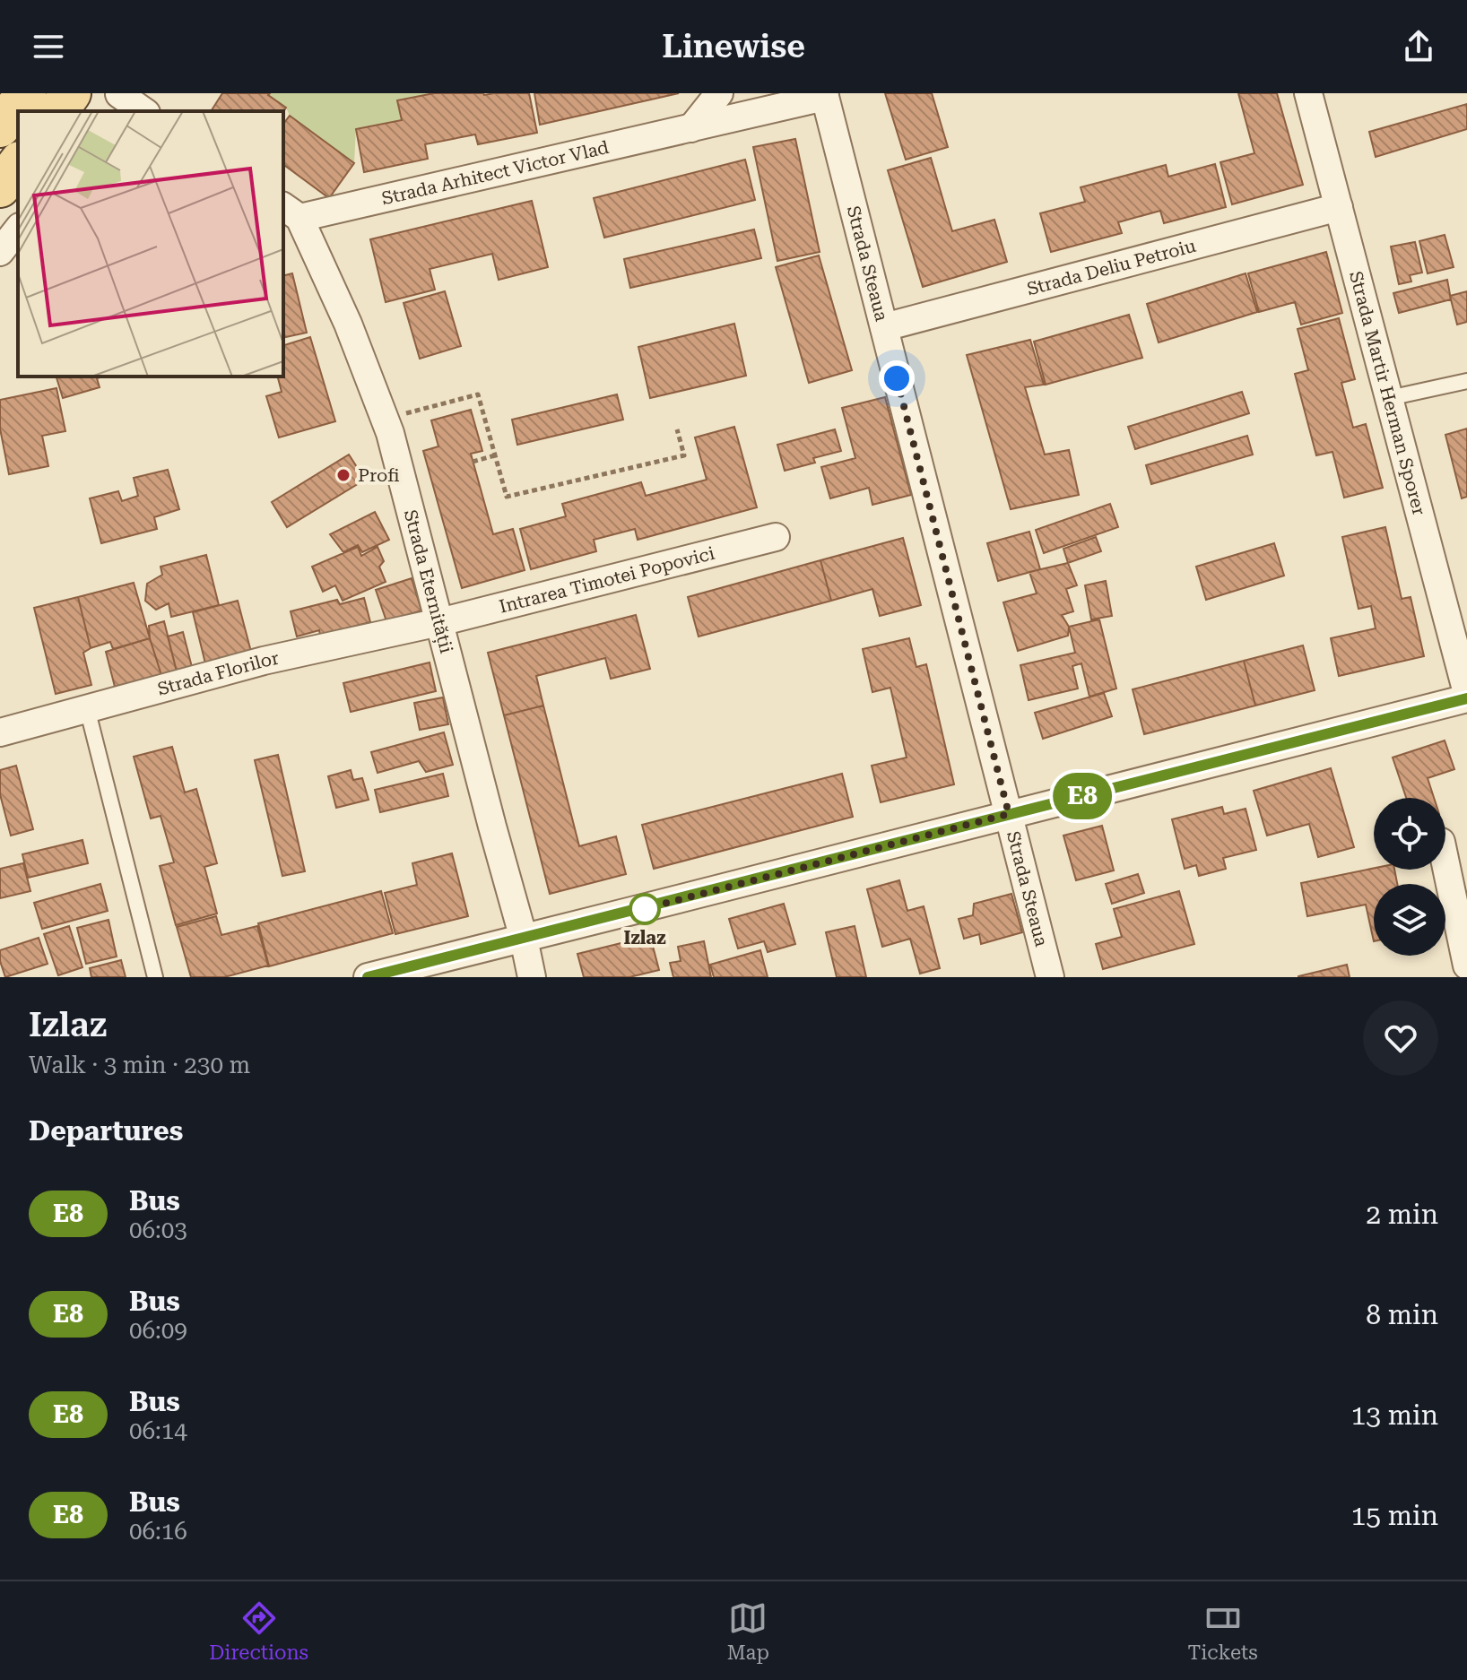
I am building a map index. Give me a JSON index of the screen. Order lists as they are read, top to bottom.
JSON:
{
  "streets": {
    "street": [
      "Strada Arhitect Victor Vlad",
      "Strada Steaua",
      "Strada Deliu Petroiu",
      "Strada Martir Herman Sporer",
      "Intrarea Timotei Popovici",
      "Strada Eternității",
      "Strada Florilor"
    ]
  },
  "crossings": [
    ["Strada Arhitect Victor Vlad", "Strada Steaua"],
    ["Strada Arhitect Victor Vlad", "Strada Eternității"],
    ["Strada Steaua", "Strada Deliu Petroiu"],
    ["Strada Deliu Petroiu", "Strada Martir Herman Sporer"],
    ["Intrarea Timotei Popovici", "Strada Eternității"],
    ["Intrarea Timotei Popovici", "Strada Florilor"],
    ["Strada Eternității", "Strada Florilor"]
  ],
  "places": ["Profi", "Izlaz"],
  "lines": ["bus line E8"],
  "page": {
    "header": "Linewise",
    "on_map": "E8",
    "heading": [
      ["Izlaz", "Walk · 3 min · 230 m"],
      "Departures"
    ],
    "list": [
      {
        "mark": "E8",
        "name": "Bus",
        "note": "06:03",
        "value": "2 min"
      },
      {
        "mark": "E8",
        "name": "Bus",
        "note": "06:09",
        "value": "8 min"
      },
      {
        "mark": "E8",
        "name": "Bus",
        "note": "06:14",
        "value": "13 min"
      },
      {
        "mark": "E8",
        "name": "Bus",
        "note": "06:16",
        "value": "15 min"
      }
    ],
    "tabs": ["Directions", "Map", "Tickets"]
  }
}
